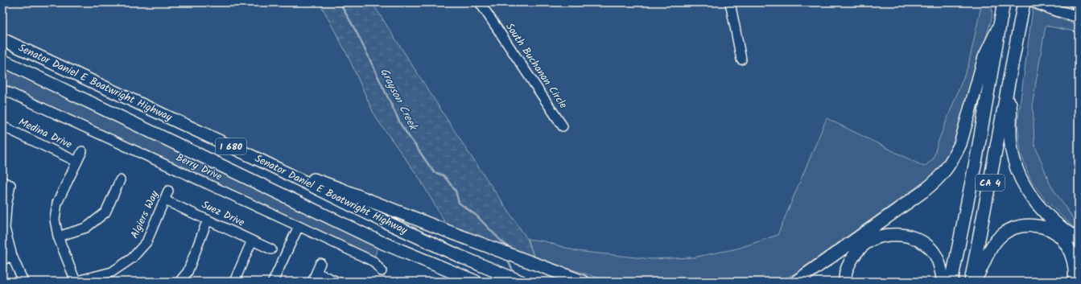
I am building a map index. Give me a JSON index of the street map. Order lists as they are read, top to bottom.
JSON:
{
  "streets": {
    "highway": ["Senator Daniel E Boatwright Highway", "I 680", "CA 4"],
    "street": [
      "South Buchanan Circle",
      "Medina Drive",
      "Berry Drive",
      "Suez Drive",
      "Algiers Way"
    ]
  },
  "crossings": [
    ["Suez Drive", "Algiers Way"]
  ],
  "water": ["Grayson Creek"]
}
